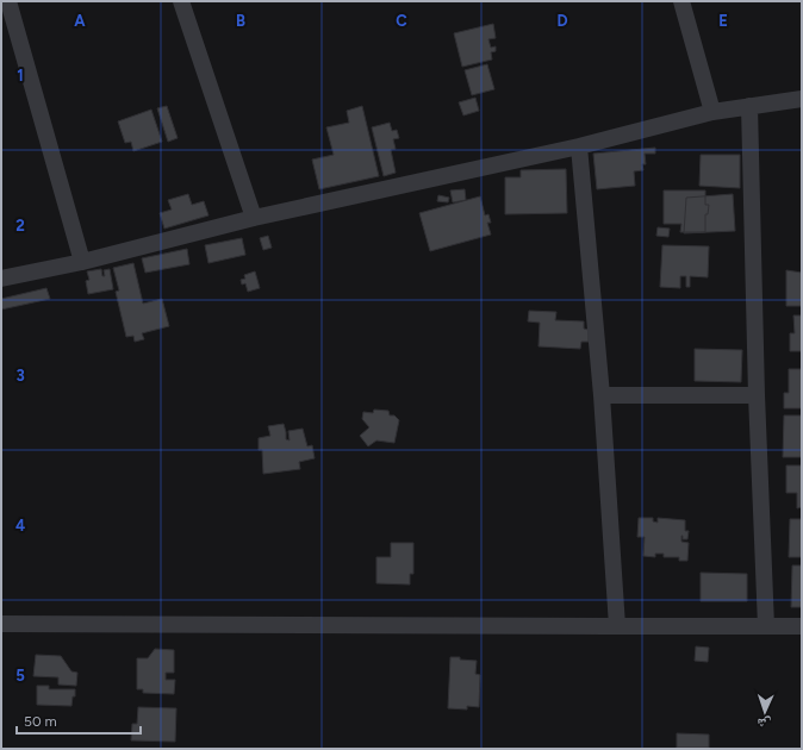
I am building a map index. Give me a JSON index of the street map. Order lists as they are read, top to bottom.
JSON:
{
  "scale_bar": "50 m",
  "north": "bottom",
  "grid": {
    "columns": [
      "A",
      "B",
      "C",
      "D",
      "E"
    ],
    "rows": [
      "1",
      "2",
      "3",
      "4",
      "5"
    ]
  }
}
